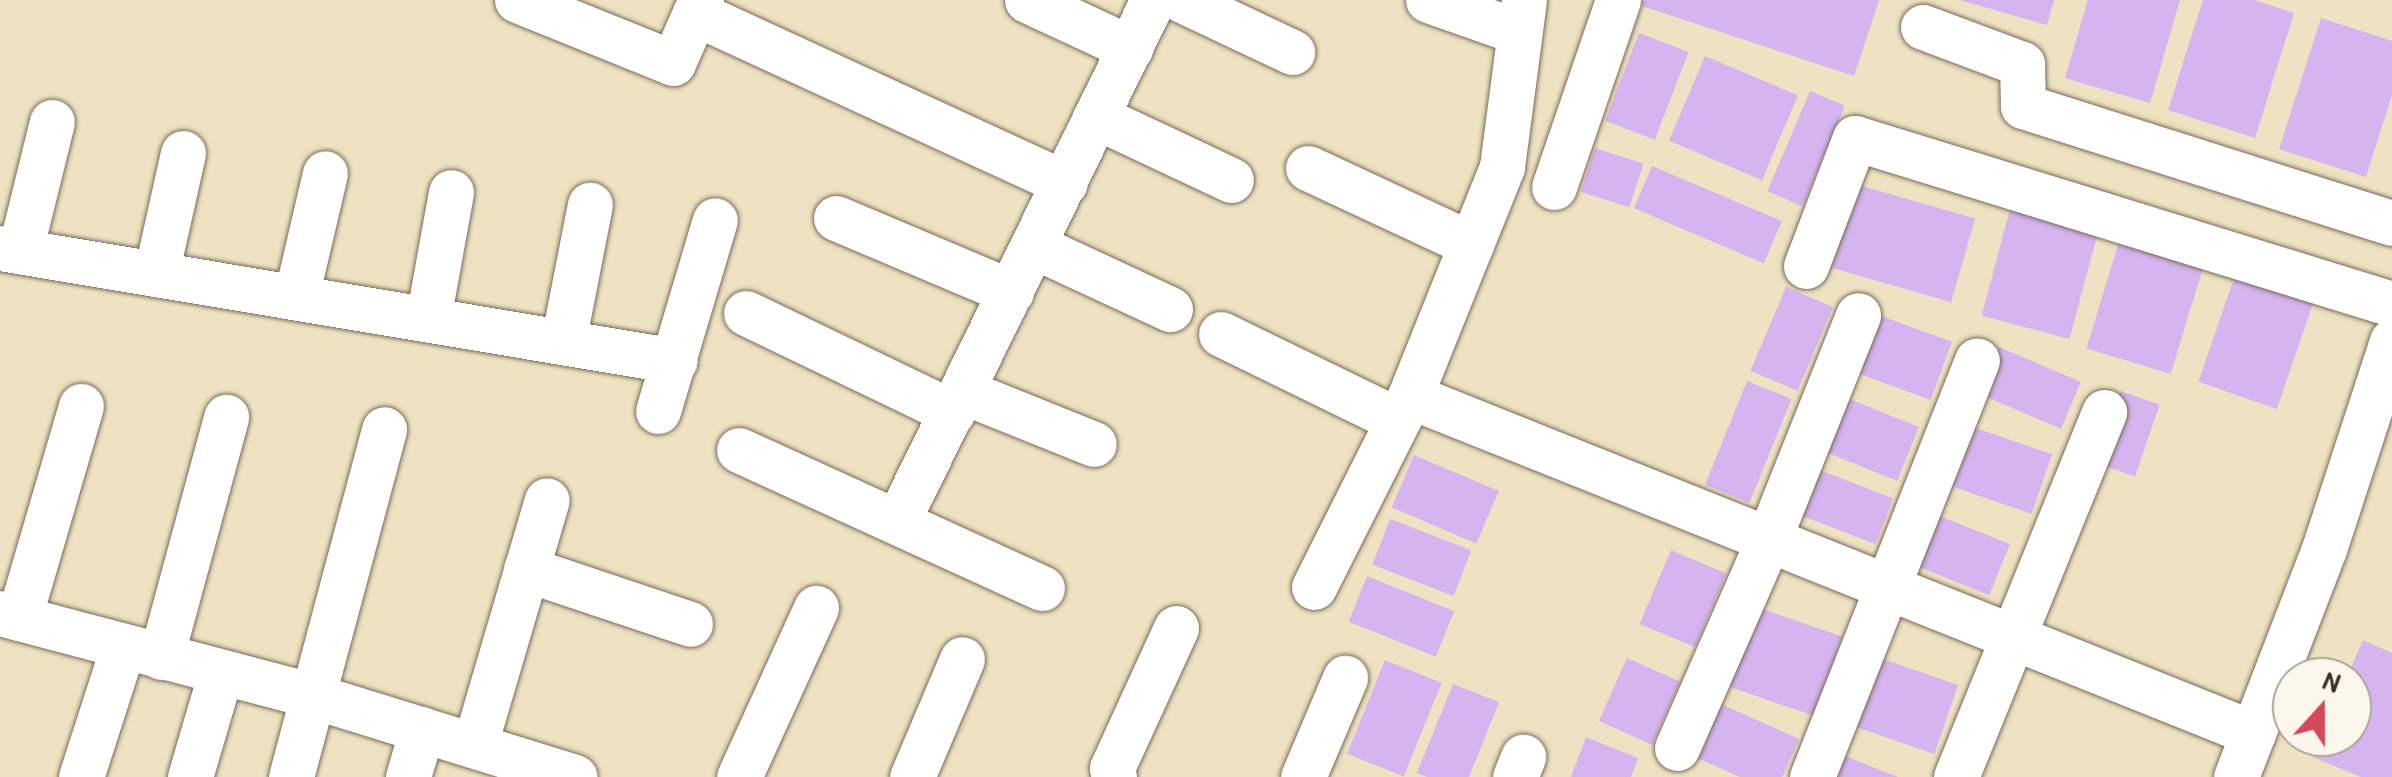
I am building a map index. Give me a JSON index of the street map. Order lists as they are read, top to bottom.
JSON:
{
  "north": "top"
}
